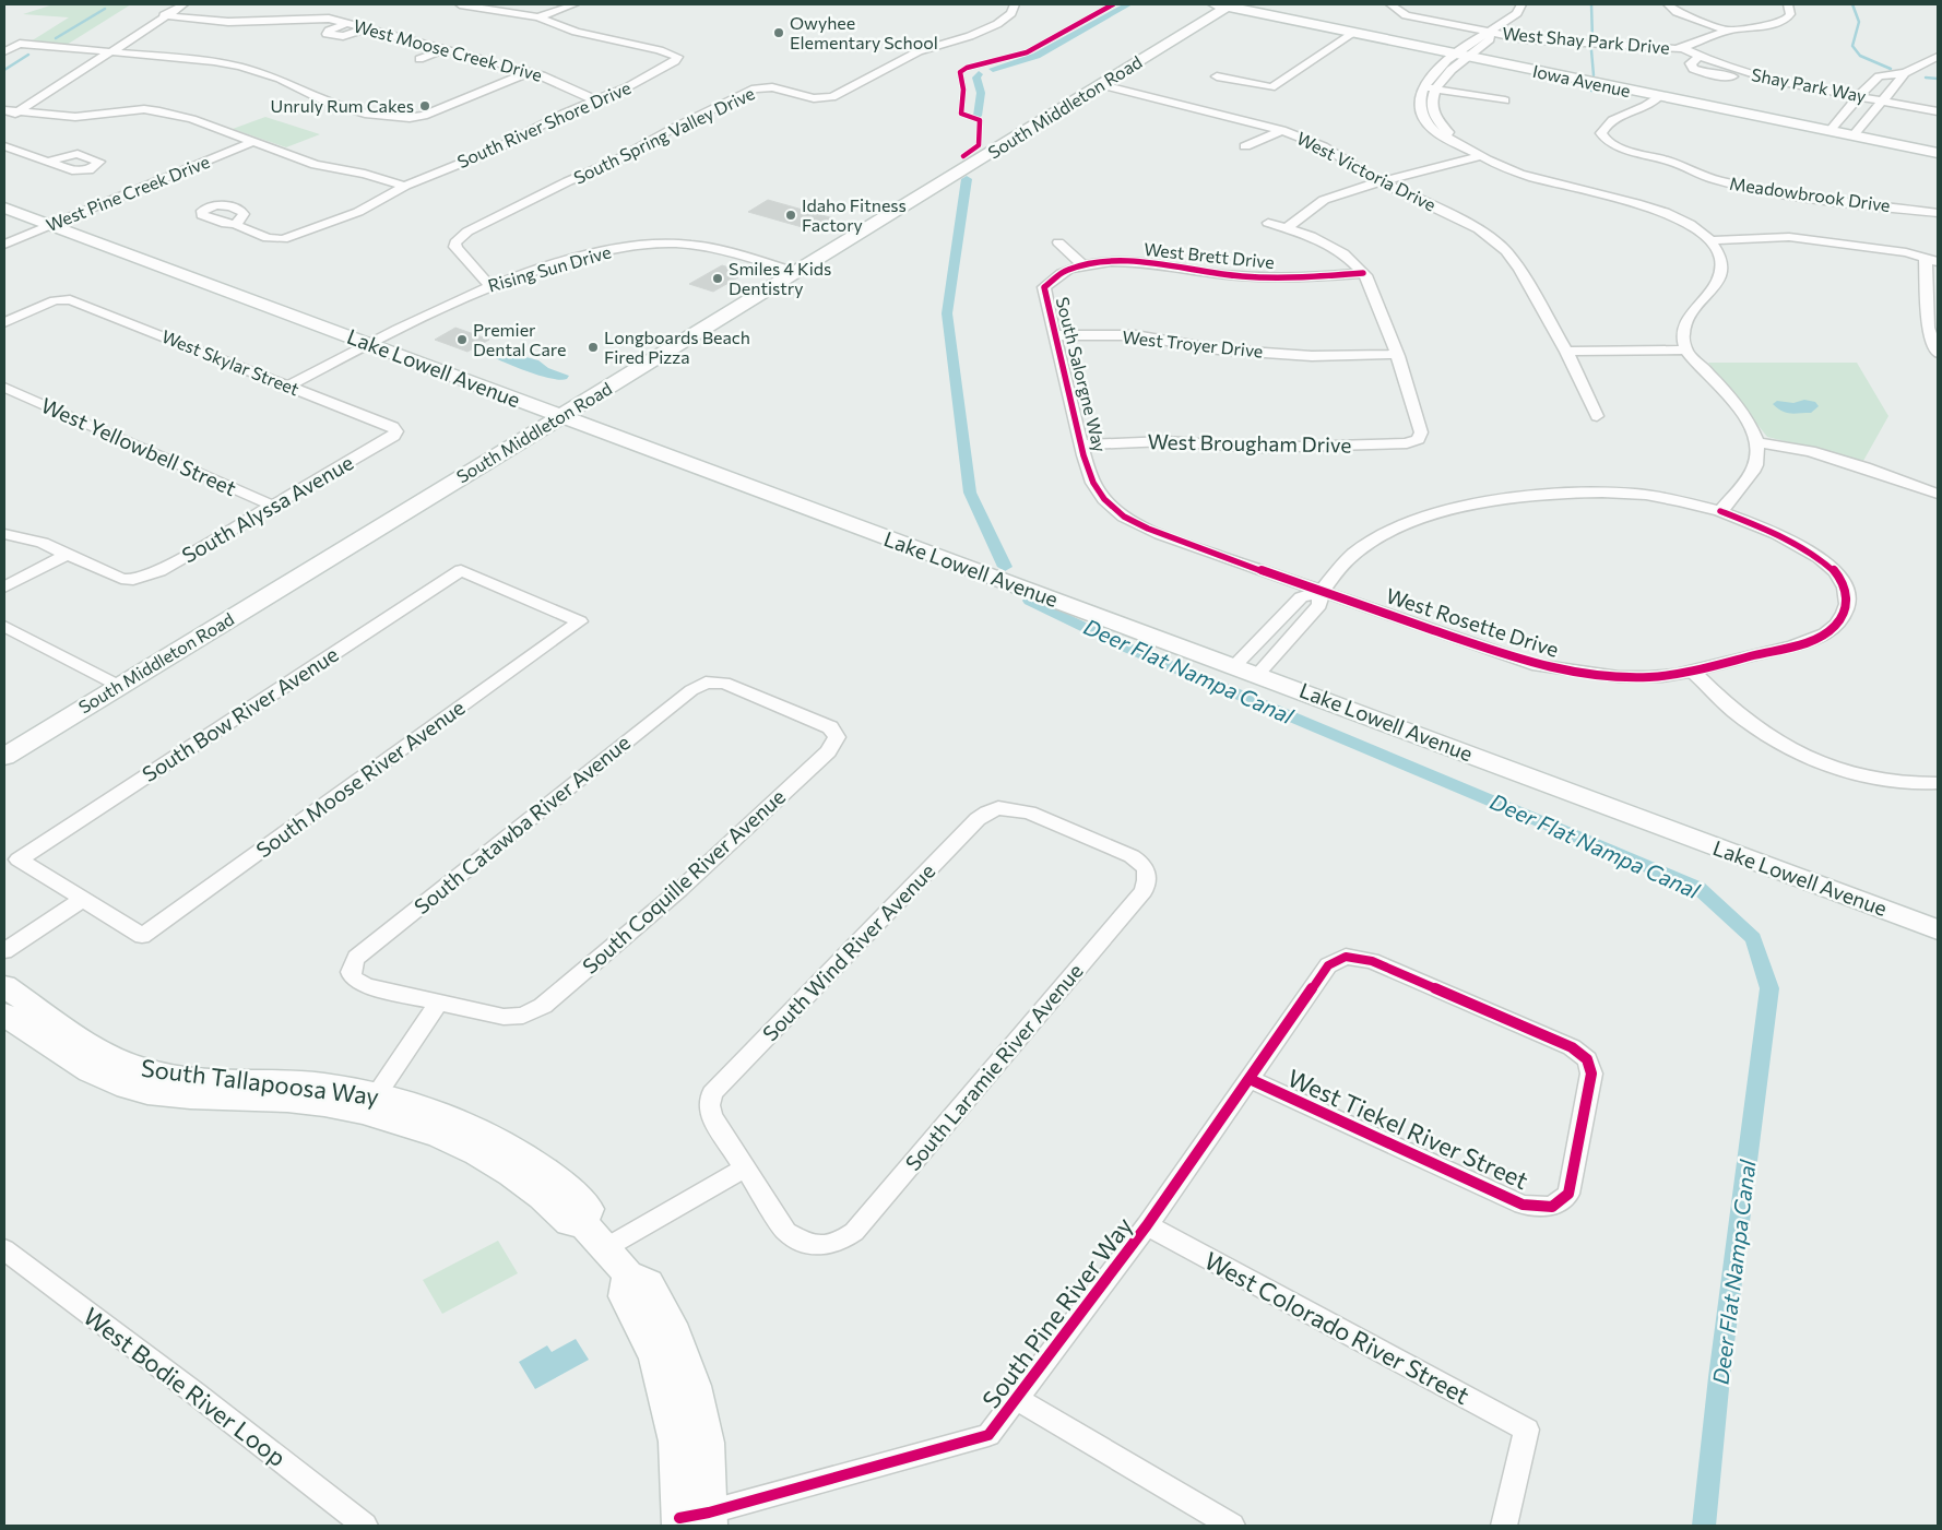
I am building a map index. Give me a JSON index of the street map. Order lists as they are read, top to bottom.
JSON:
{
  "streets": {
    "street": [
      "West Shay Park Drive",
      "West Moose Creek Drive",
      "Iowa Avenue",
      "Shay Park Way",
      "South Middleton Road",
      "South River Shore Drive",
      "South Spring Valley Drive",
      "West Victoria Drive",
      "West Pine Creek Drive",
      "Meadowbrook Drive",
      "West Brett Drive",
      "Rising Sun Drive",
      "West Troyer Drive",
      "West Skylar Street",
      "Lake Lowell Avenue",
      "South Salorgne Way",
      "West Brougham Drive",
      "West Yellowbell Street",
      "South Alyssa Avenue",
      "West Rosette Drive",
      "South Bow River Avenue",
      "South Moose River Avenue",
      "South Catawba River Avenue",
      "South Coquille River Avenue",
      "South Wind River Avenue",
      "South Laramie River Avenue",
      "South Tallapoosa Way",
      "West Tiekel River Street",
      "South Pine River Way",
      "West Colorado River Street",
      "West Bodie River Loop"
    ]
  },
  "crossings": [
    ["West Shay Park Drive", "Shay Park Way"],
    ["West Moose Creek Drive", "South River Shore Drive"],
    ["Iowa Avenue", "South Middleton Road"],
    ["Iowa Avenue", "Meadowbrook Drive"],
    ["South Middleton Road", "West Victoria Drive"],
    ["South Middleton Road", "Rising Sun Drive"],
    ["South Middleton Road", "Lake Lowell Avenue"],
    ["South Spring Valley Drive", "Rising Sun Drive"],
    ["West Pine Creek Drive", "Lake Lowell Avenue"],
    ["West Brett Drive", "South Salorgne Way"],
    ["Rising Sun Drive", "West Skylar Street"],
    ["Rising Sun Drive", "Lake Lowell Avenue"],
    ["West Troyer Drive", "South Salorgne Way"],
    ["West Troyer Drive", "West Brougham Drive"],
    ["West Skylar Street", "South Alyssa Avenue"],
    ["South Salorgne Way", "West Brougham Drive"],
    ["South Salorgne Way", "West Rosette Drive"],
    ["West Yellowbell Street", "South Alyssa Avenue"],
    ["South Bow River Avenue", "South Moose River Avenue"],
    ["South Catawba River Avenue", "South Coquille River Avenue"],
    ["South Wind River Avenue", "South Laramie River Avenue"],
    ["South Tallapoosa Way", "South Pine River Way"],
    ["West Tiekel River Street", "South Pine River Way"],
    ["South Pine River Way", "West Colorado River Street"]
  ],
  "water": ["Deer Flat Nampa Canal"],
  "places": [
    "Owyhee Elementary School",
    "Unruly Rum Cakes",
    "Idaho Fitness Factory",
    "Smiles 4 Kids Dentistry",
    "Premier Dental Care",
    "Longboards Beach Fired Pizza"
  ]
}
